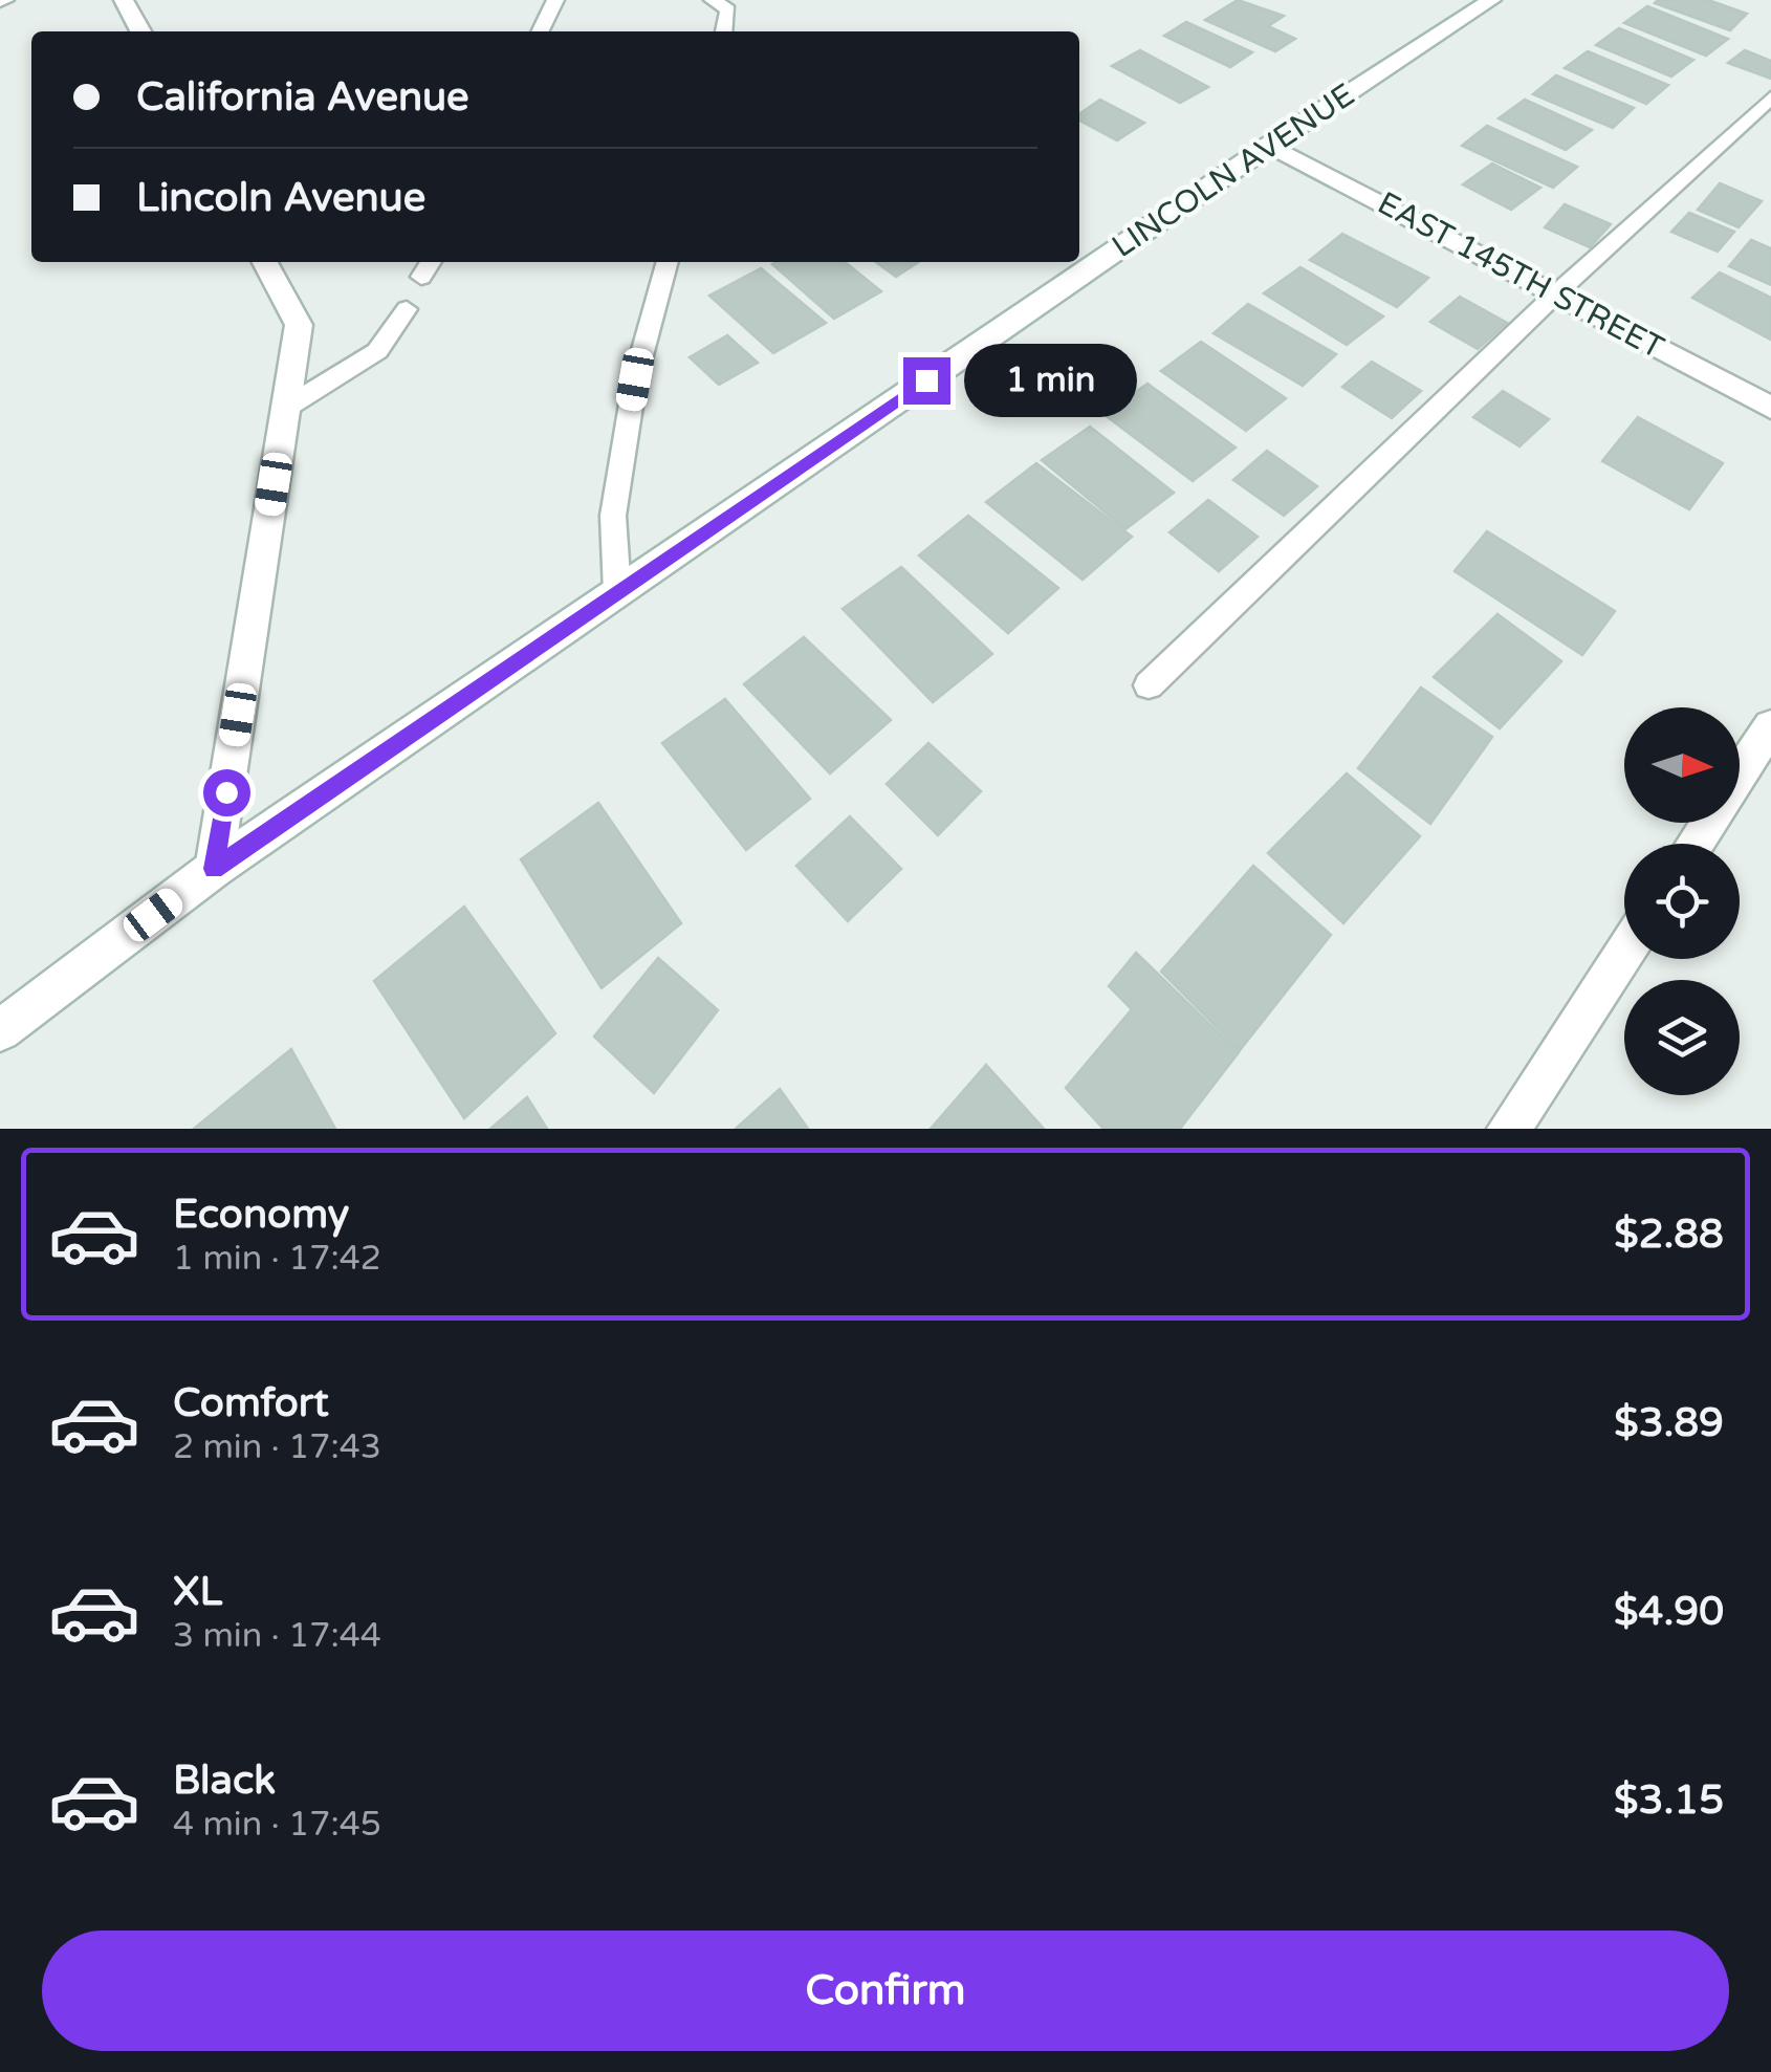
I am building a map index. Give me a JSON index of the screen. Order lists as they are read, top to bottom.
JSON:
{
  "streets": {
    "street": ["LINCOLN AVENUE", "EAST 145TH STREET"]
  },
  "crossings": [
    ["LINCOLN AVENUE", "EAST 145TH STREET"]
  ],
  "north": "right",
  "page": {
    "banner": ["California Avenue", "Lincoln Avenue"],
    "bubble": "1 min",
    "list": [
      {
        "name": "Economy",
        "note": "1 min · 17:42",
        "value": "$2.88"
      },
      {
        "name": "Comfort",
        "note": "2 min · 17:43",
        "value": "$3.89"
      },
      {
        "name": "XL",
        "note": "3 min · 17:44",
        "value": "$4.90"
      },
      {
        "name": "Black",
        "note": "4 min · 17:45",
        "value": "$3.15"
      }
    ],
    "buttons": "Confirm"
  }
}
